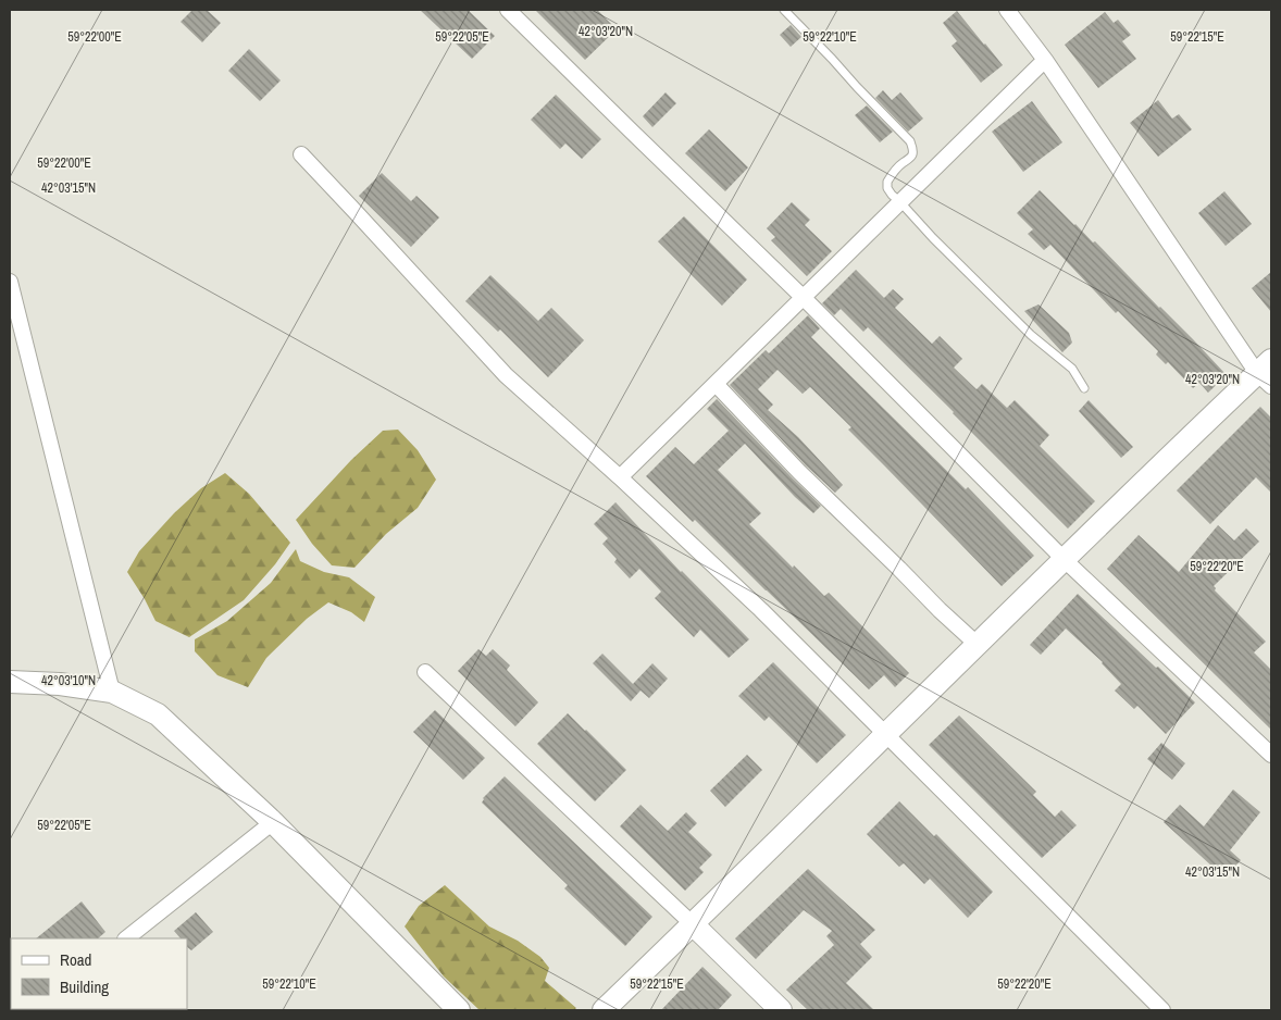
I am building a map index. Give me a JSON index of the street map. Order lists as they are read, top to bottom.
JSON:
{
  "legend": ["Road", "Building"],
  "coordinates": [
    "42°03'20\"N",
    "59°22'00\"E",
    "59°22'05\"E",
    "59°22'10\"E",
    "59°22'15\"E",
    "42°03'15\"N",
    "59°22'20\"E",
    "42°03'10\"N"
  ]
}
